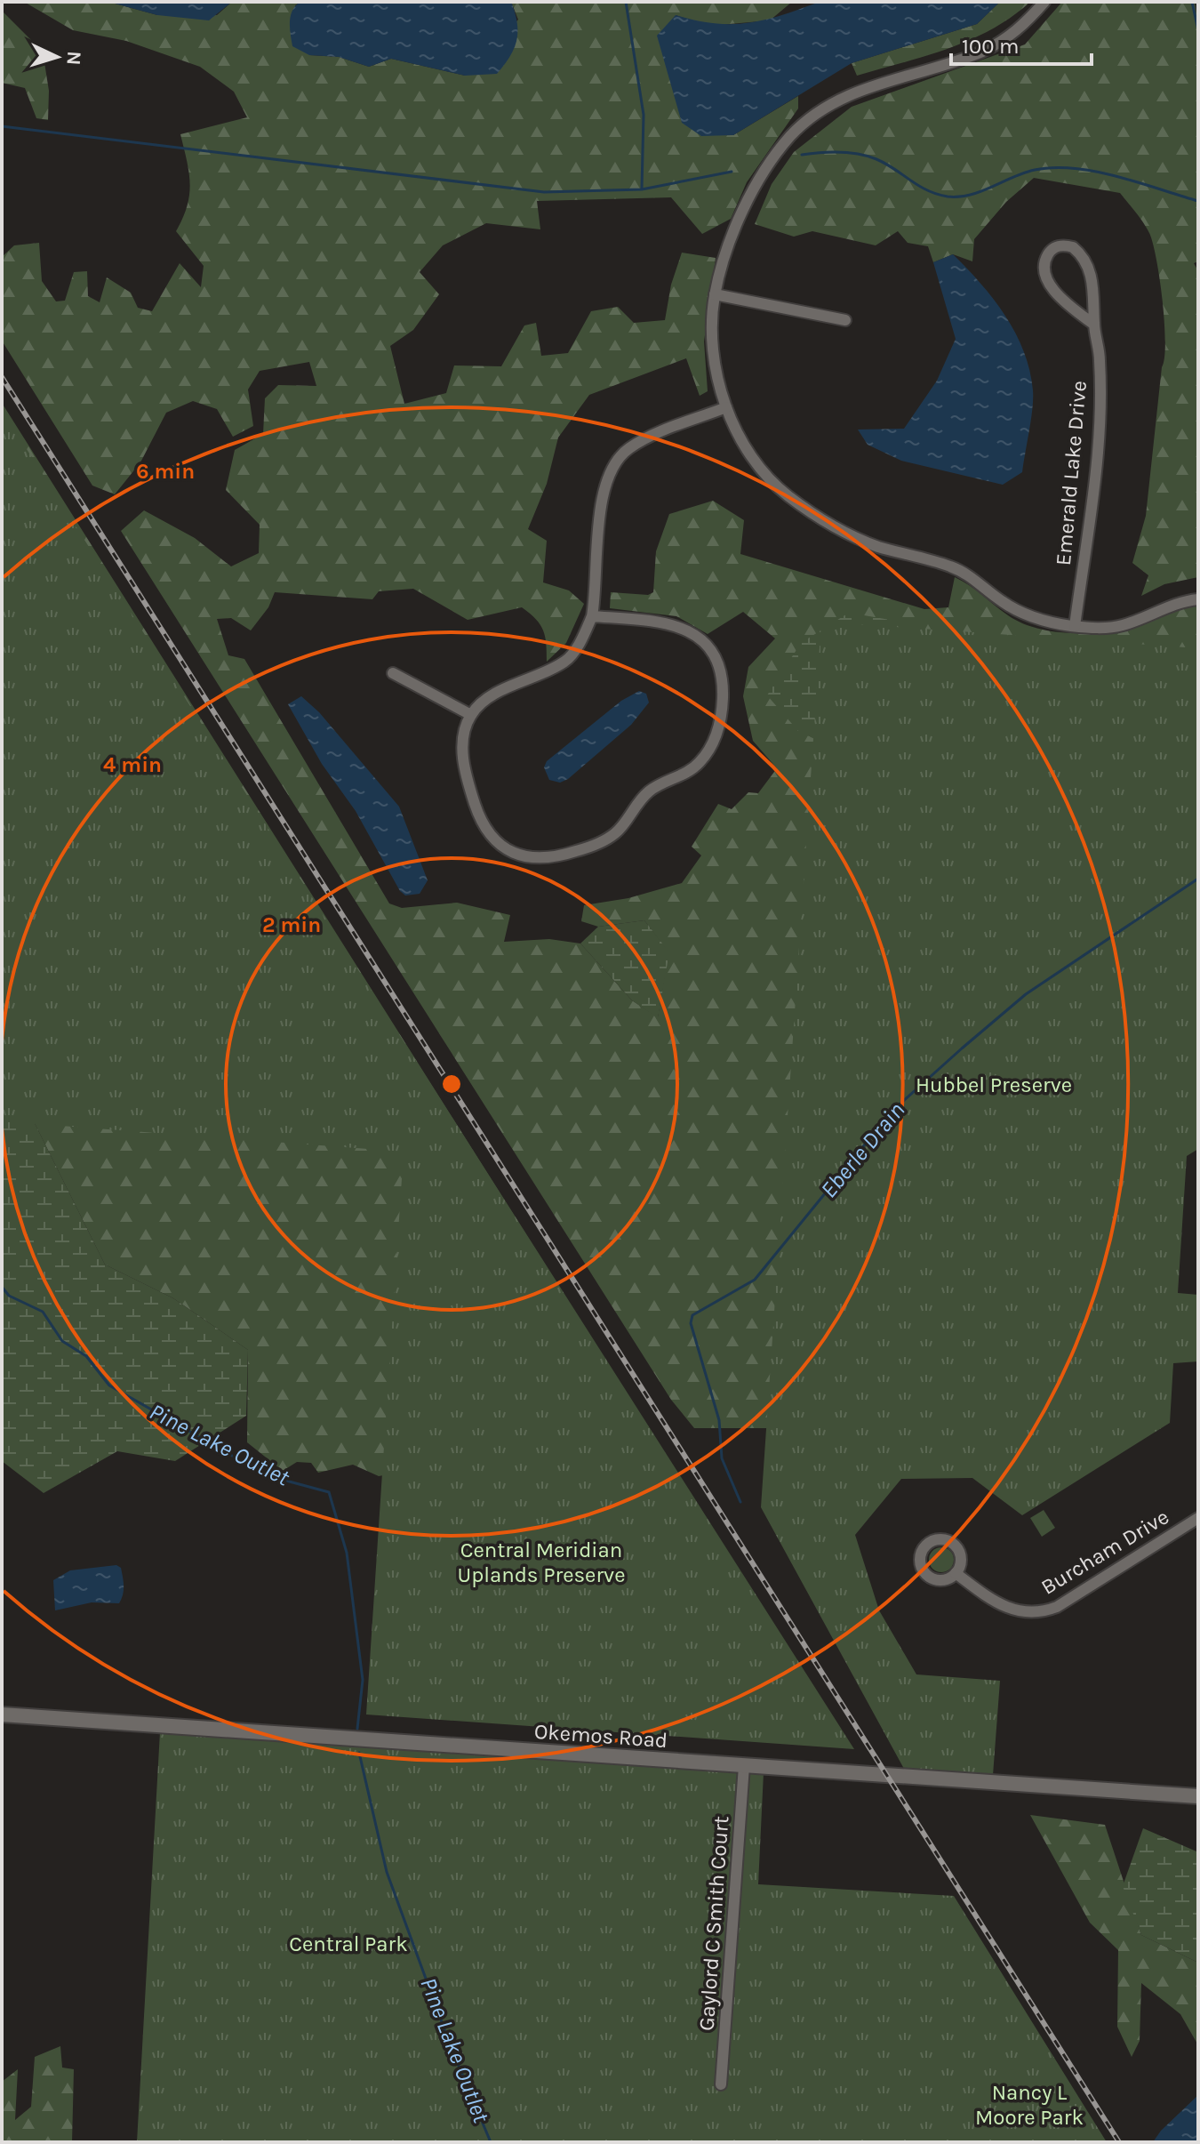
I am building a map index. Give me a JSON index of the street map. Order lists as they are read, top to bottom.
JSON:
{
  "streets": {
    "street": [
      "Emerald Lake Drive",
      "Burcham Drive",
      "Okemos Road",
      "Gaylord C Smith Court"
    ]
  },
  "crossings": [
    ["Okemos Road", "Gaylord C Smith Court"]
  ],
  "water": ["Eberle Drain", "Pine Lake Outlet"],
  "parks": [
    "Hubbel Preserve",
    "Central Meridian Uplands Preserve",
    "Central Park",
    "Nancy L Moore Park"
  ],
  "scale_bar": "100 m",
  "north": "right",
  "rings": ["6 min", "4 min", "2 min"]
}
